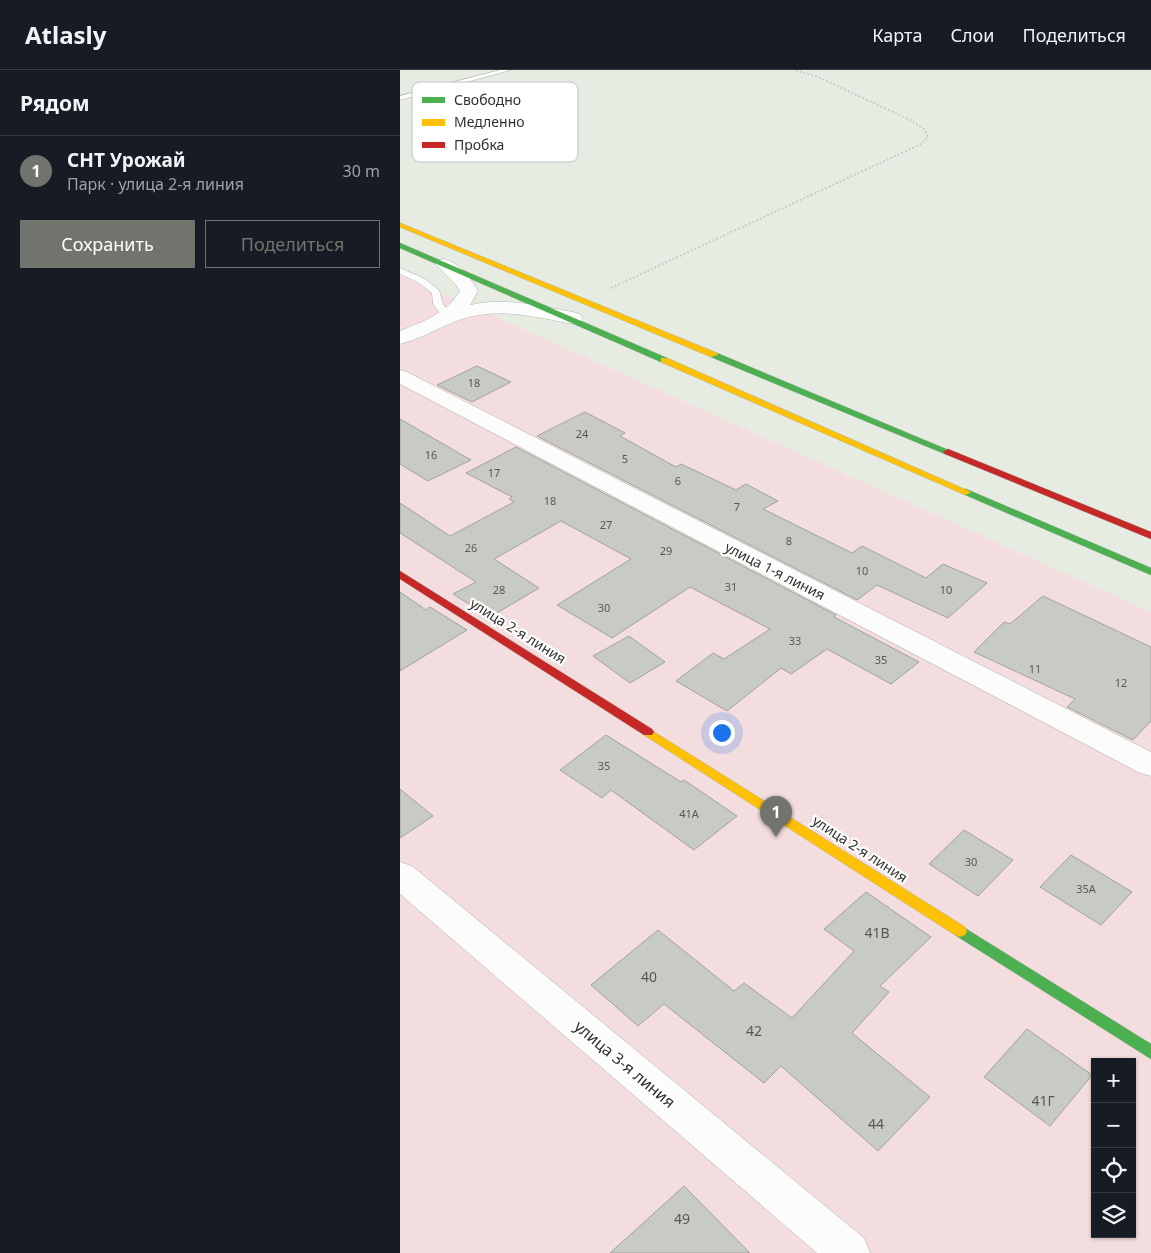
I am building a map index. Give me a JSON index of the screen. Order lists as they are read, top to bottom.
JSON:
{
  "streets": {
    "main road": ["улица 2-я линия"],
    "street": ["улица 1-я линия", "улица 3-я линия"]
  },
  "house_numbers": [
    "18",
    "24",
    "16",
    "5",
    "17",
    "6",
    "18",
    "7",
    "27",
    "8",
    "26",
    "29",
    "10",
    "31",
    "28",
    "10",
    "30",
    "33",
    "35",
    "11",
    "12",
    "35",
    "41А",
    "30",
    "35А",
    "41В",
    "40",
    "42",
    "41Г",
    "44",
    "49"
  ],
  "legend": ["Свободно", "Медленно", "Пробка"],
  "page": {
    "header": "Atlasly",
    "nav": ["Карта", "Слои", "Поделиться"],
    "heading": "Рядом",
    "list": [
      {
        "mark": "1",
        "name": "СНТ Урожай",
        "note": "Парк · улица 2-я линия",
        "value": "30 m"
      }
    ],
    "buttons": ["Сохранить", "Поделиться"],
    "pins": "1",
    "map_buttons": ["+", "−"]
  }
}
